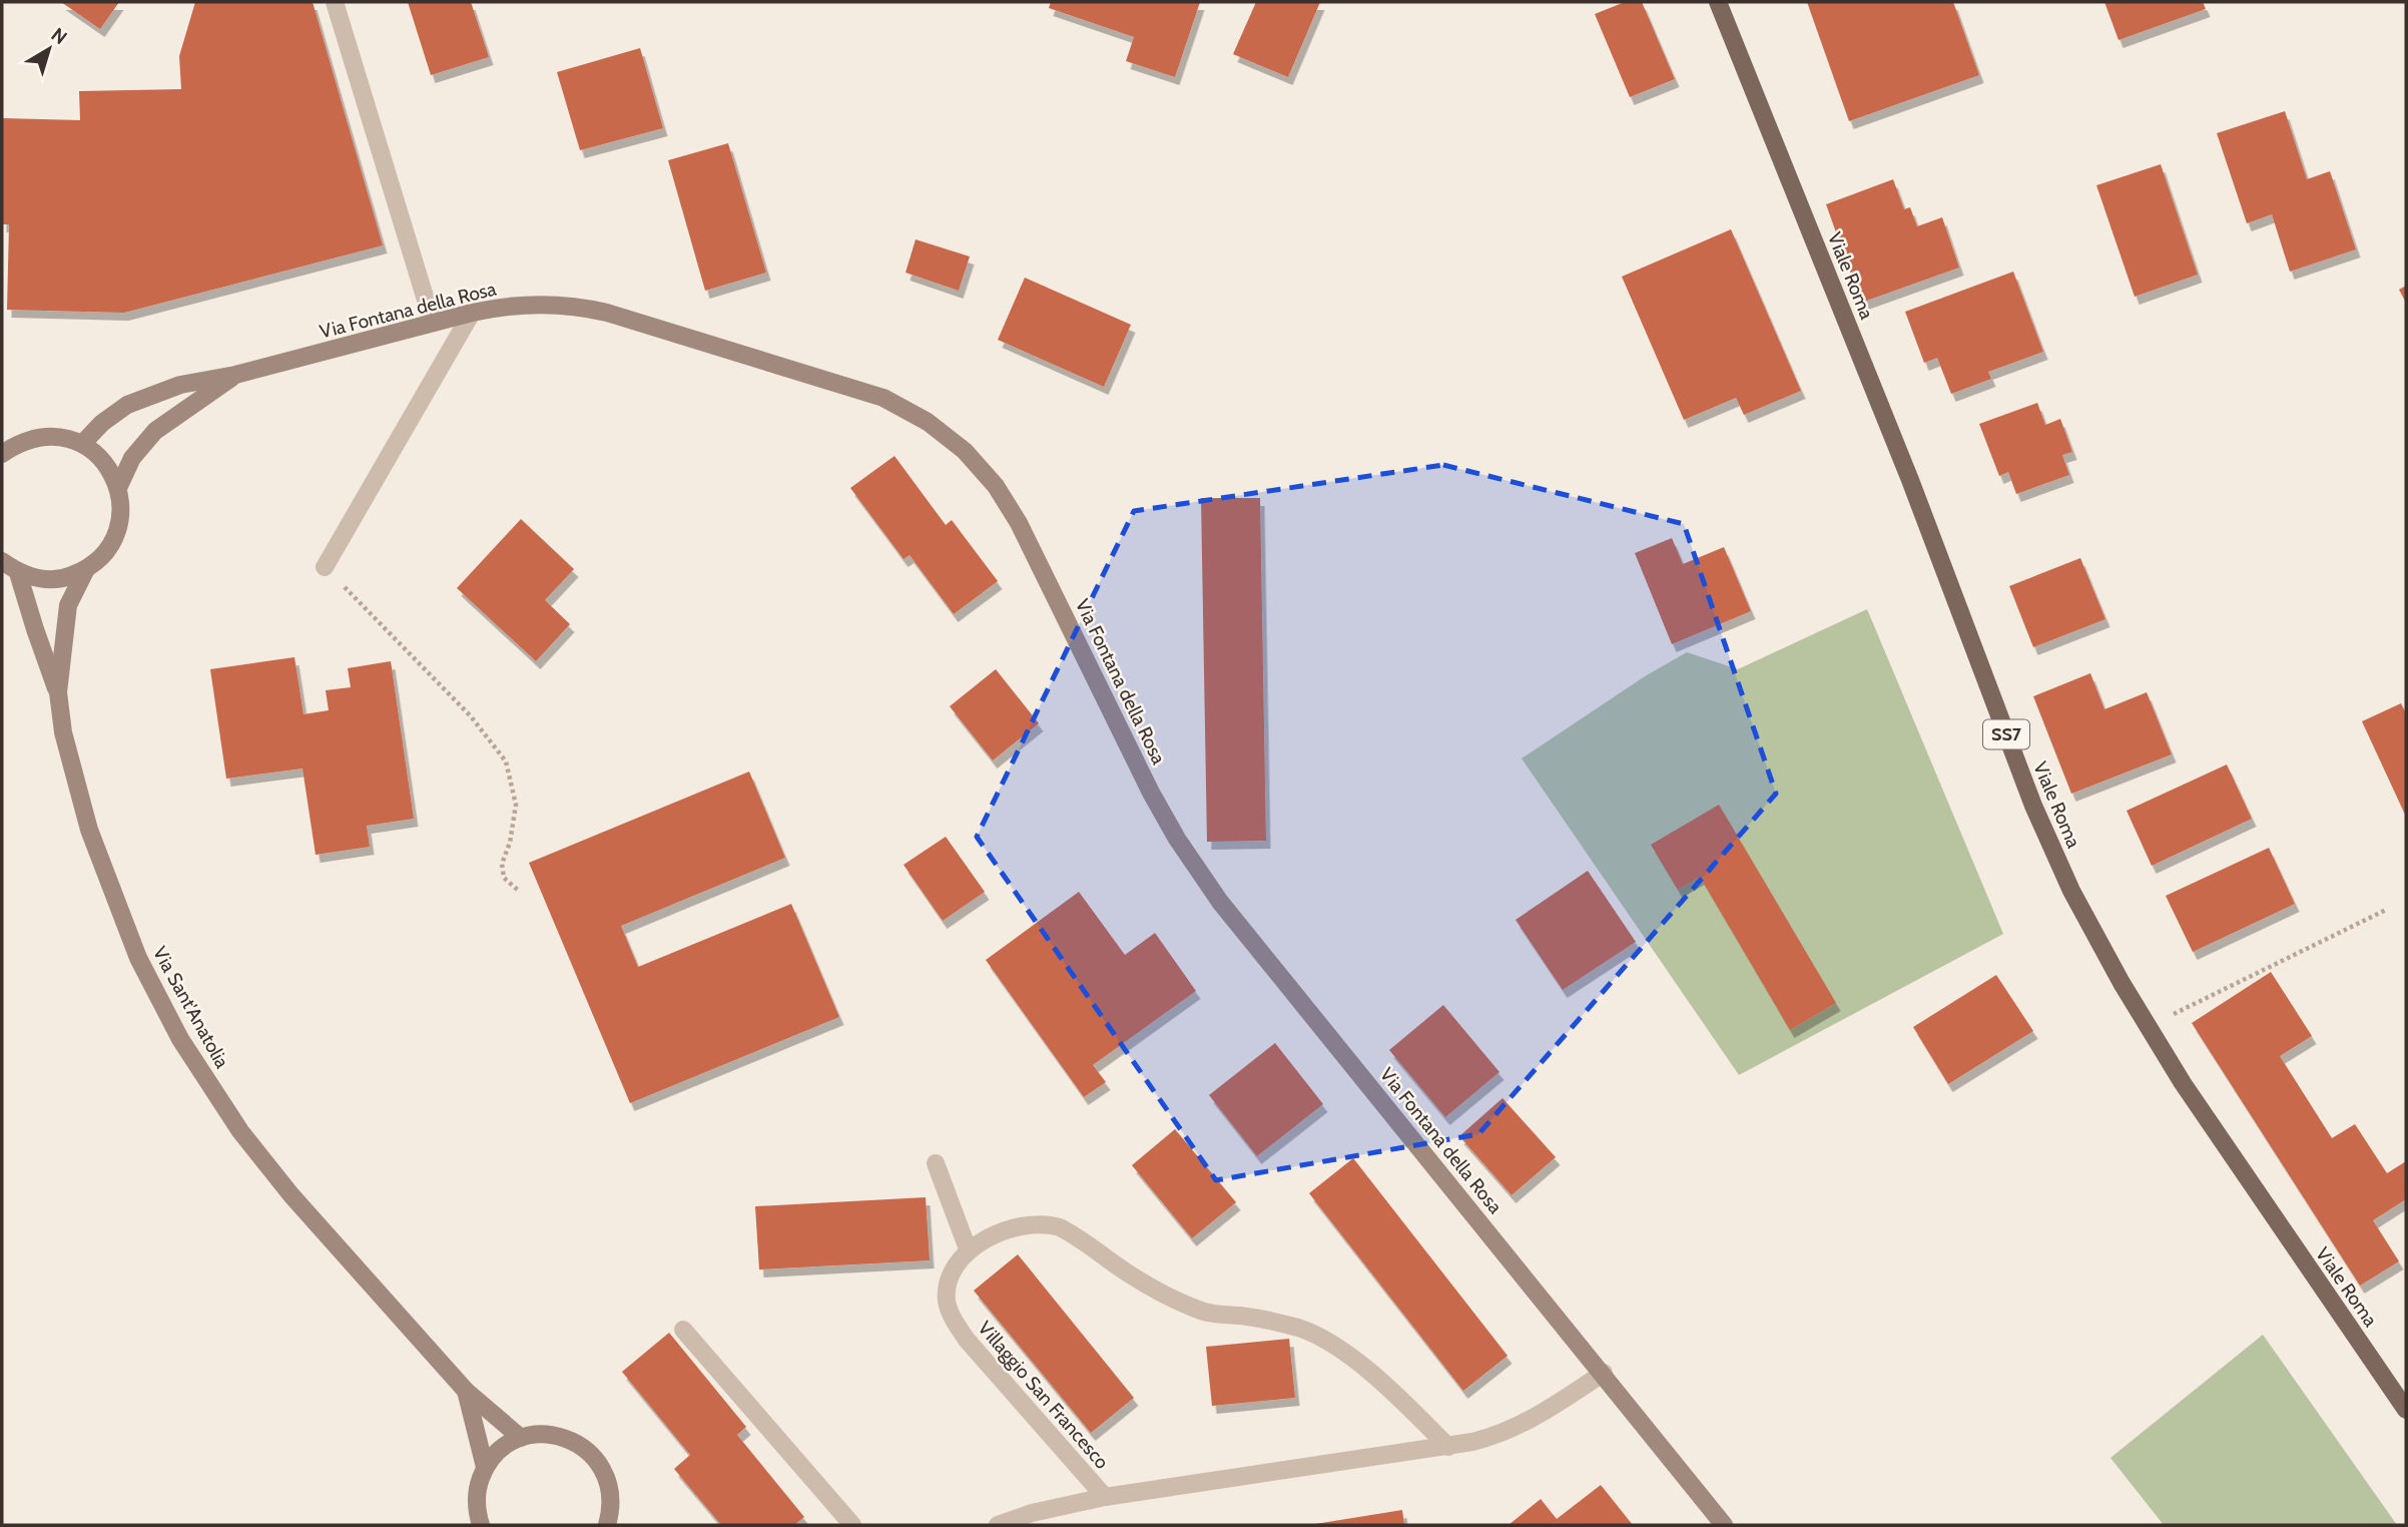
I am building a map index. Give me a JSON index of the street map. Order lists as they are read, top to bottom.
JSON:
{
  "streets": {
    "main road": [
      "Viale Roma",
      "Via Fontana della Rosa",
      "SS7",
      "Via Sant'Anatolia"
    ],
    "street": ["Villaggio San Francesco"]
  },
  "crossings": [
    ["Via Fontana della Rosa", "Villaggio San Francesco"]
  ],
  "north": "top right"
}
